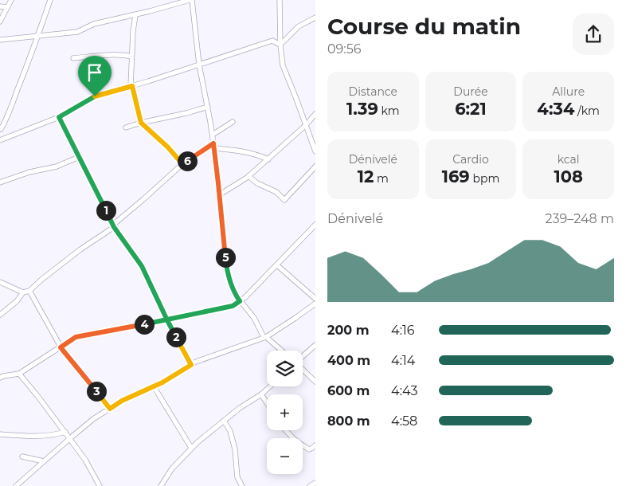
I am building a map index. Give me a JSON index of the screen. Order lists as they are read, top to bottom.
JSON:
{
  "page": {
    "heading": ["Course du matin", "09:56"],
    "stats": [
      ["Distance", "1.39 km"],
      ["Durée", "6:21"],
      ["Allure", "4:34 /km"],
      ["Dénivelé", "12 m"],
      ["Cardio", "169 bpm"],
      ["kcal", "108"]
    ],
    "pins": [
      "6",
      "1",
      "5",
      "4",
      "2",
      "3"
    ],
    "chart": ["Dénivelé", "239–248 m"],
    "list": [
      {
        "name": "200 m",
        "note": "4:16"
      },
      {
        "name": "400 m",
        "note": "4:14"
      },
      {
        "name": "600 m",
        "note": "4:43"
      },
      {
        "name": "800 m",
        "note": "4:58"
      }
    ],
    "map_buttons": ["+", "−"]
  }
}
